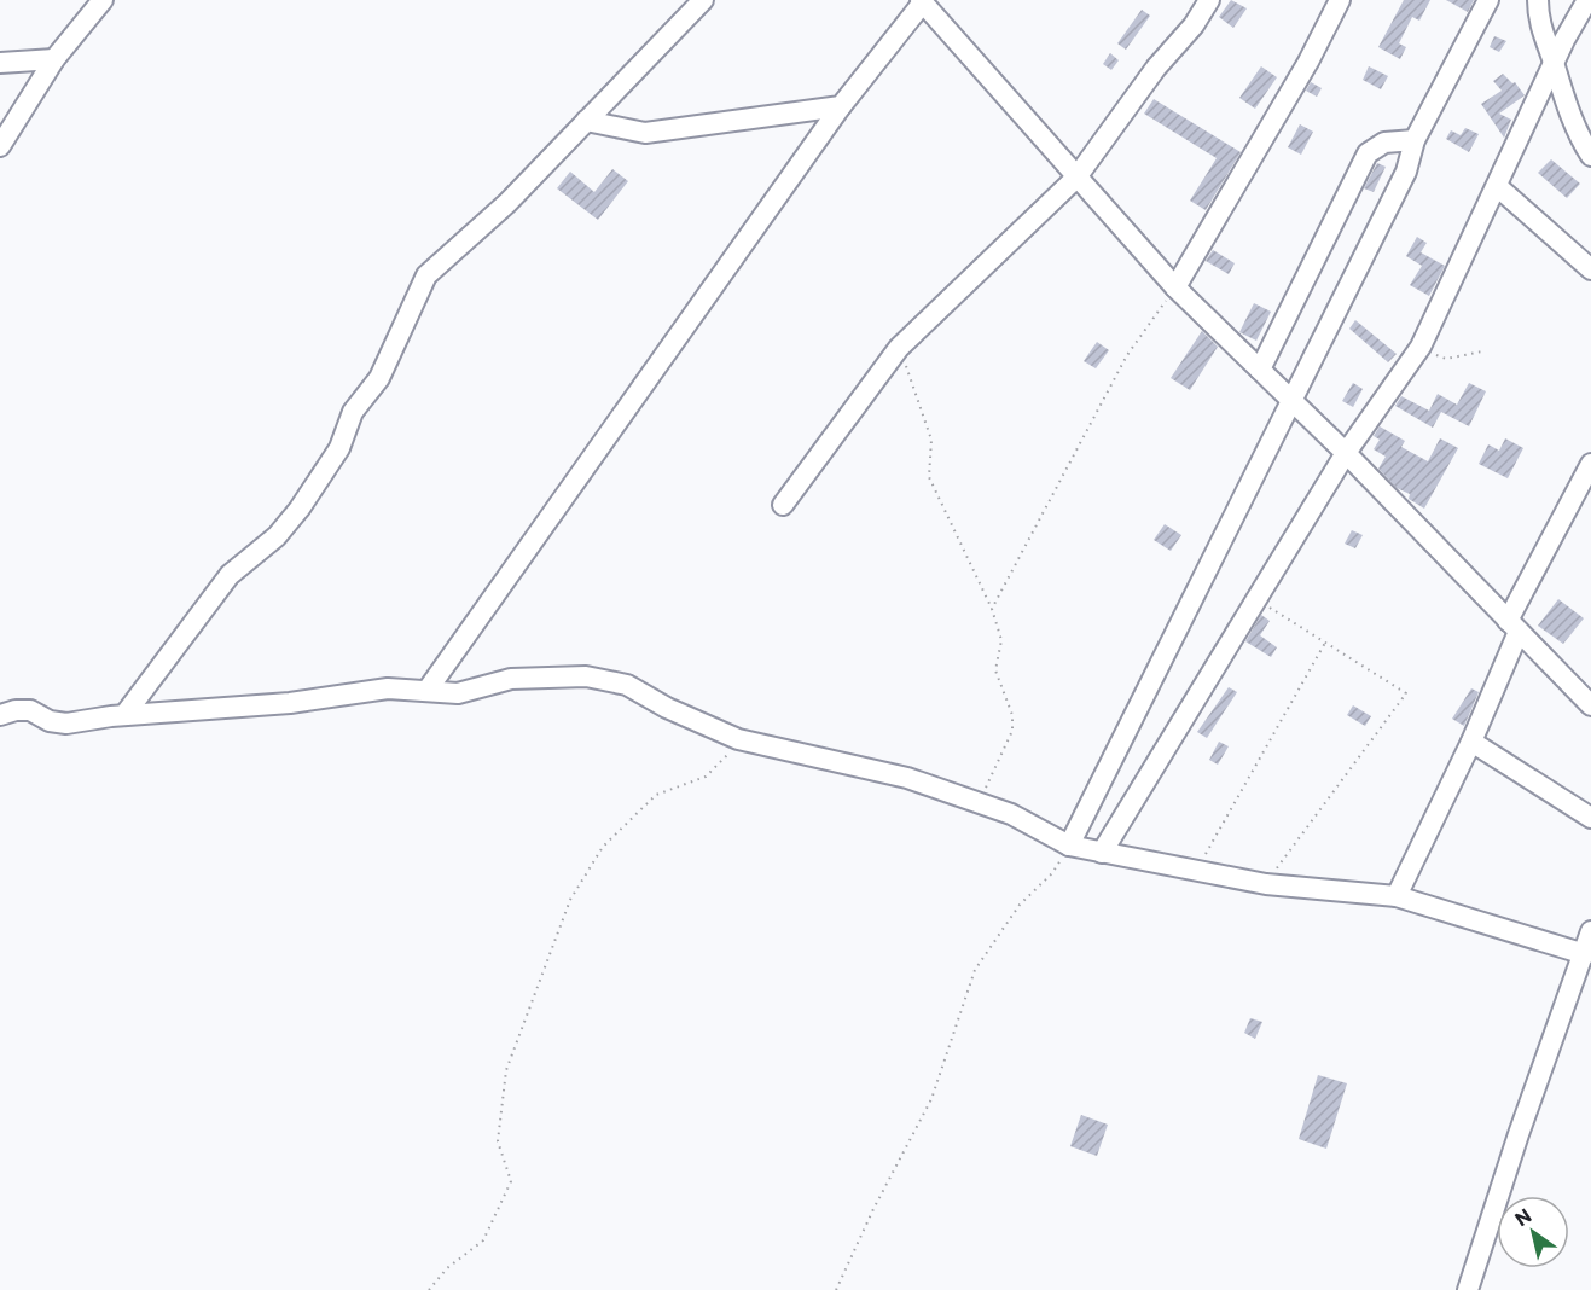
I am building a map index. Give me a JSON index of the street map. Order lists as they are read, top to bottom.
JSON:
{
  "north": "top left"
}
